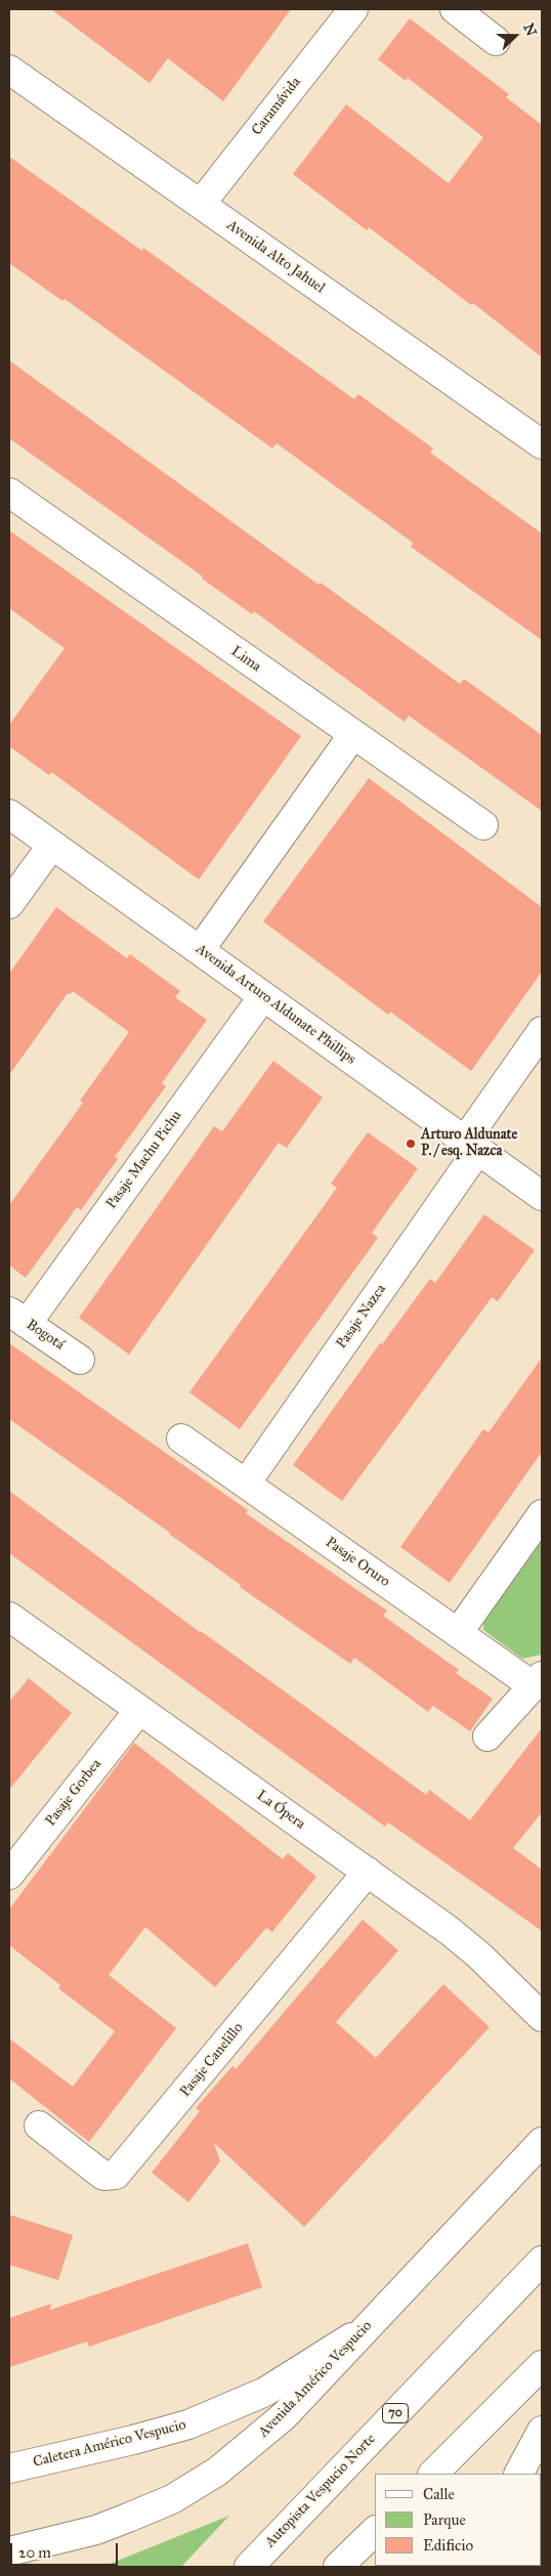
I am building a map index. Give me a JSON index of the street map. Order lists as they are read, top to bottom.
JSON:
{
  "streets": {
    "main road": [
      "Caramávida",
      "Avenida Alto Jahuel",
      "Lima",
      "Avenida Arturo Aldunate Phillips",
      "Pasaje Machu Pichu",
      "Pasaje Nazca",
      "Bogotá",
      "Pasaje Oruro",
      "Pasaje Gorbea",
      "La Ópera",
      "Pasaje Canelillo",
      "Avenida Américo Vespucio",
      "70",
      "Caletera Américo Vespucio",
      "Autopista Vespucio Norte"
    ]
  },
  "crossings": [
    ["Caramávida", "Avenida Alto Jahuel"],
    ["Avenida Arturo Aldunate Phillips", "Pasaje Machu Pichu"],
    ["Avenida Arturo Aldunate Phillips", "Pasaje Nazca"],
    ["Pasaje Machu Pichu", "Bogotá"],
    ["Pasaje Nazca", "Pasaje Oruro"],
    ["Pasaje Gorbea", "La Ópera"],
    ["La Ópera", "Pasaje Canelillo"],
    ["Avenida Américo Vespucio", "Caletera Américo Vespucio"]
  ],
  "places": ["Arturo Aldunate P. / esq. Nazca"],
  "legend": ["Calle", "Parque", "Edificio"],
  "scale_bar": "20 m",
  "north": "right"
}
